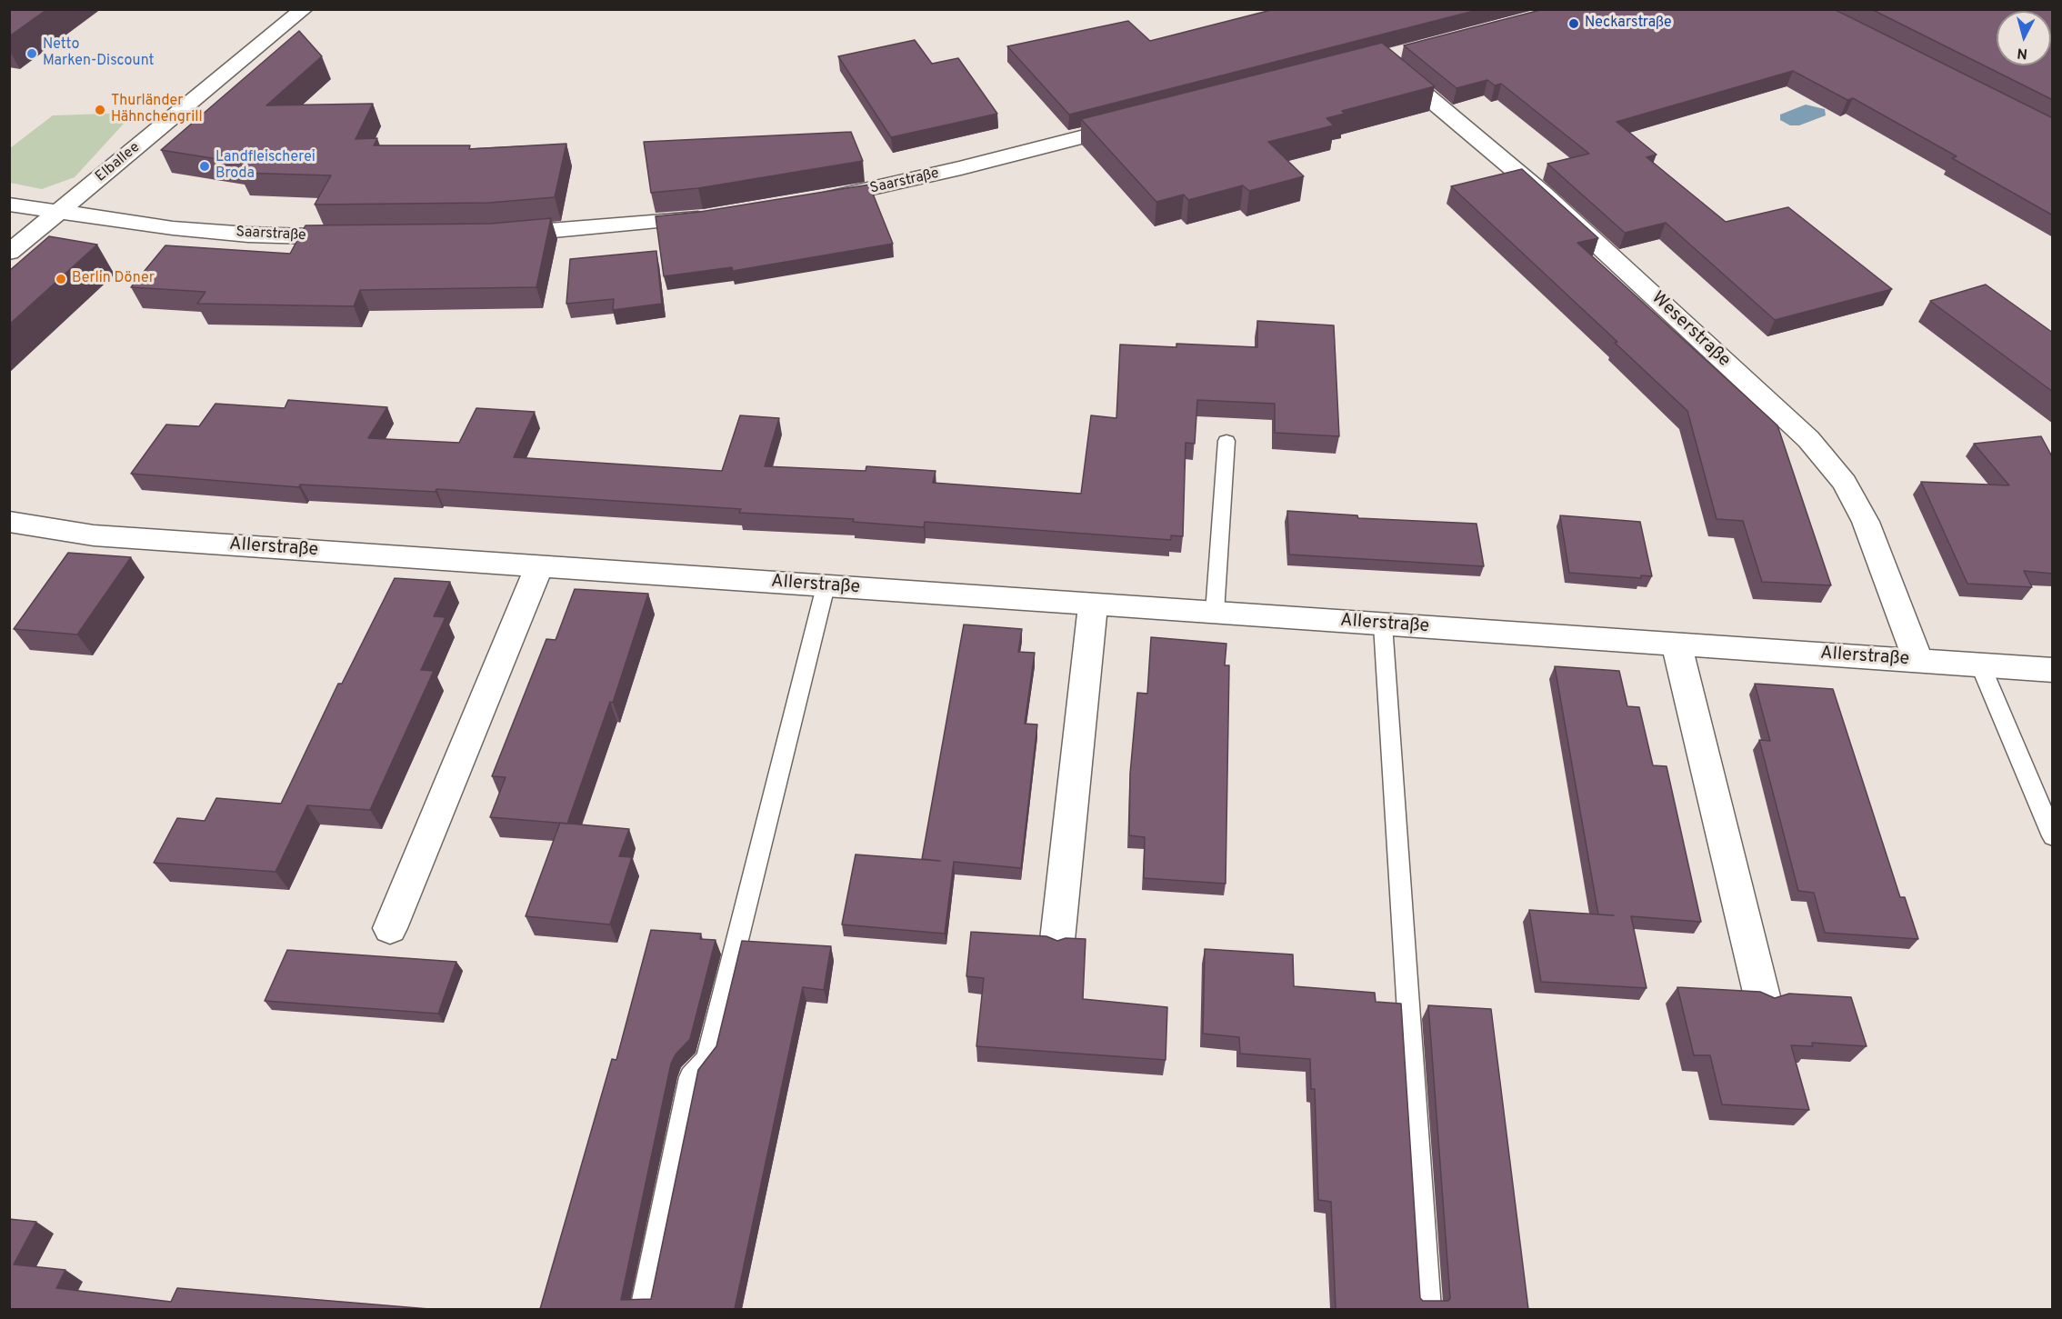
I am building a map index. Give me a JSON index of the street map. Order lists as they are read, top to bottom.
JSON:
{
  "streets": {
    "street": [
      "Elballee",
      "Saarstraße",
      "Weserstraße",
      "Allerstraße"
    ]
  },
  "crossings": [
    ["Elballee", "Saarstraße"],
    ["Weserstraße", "Allerstraße"]
  ],
  "places": [
    "Neckarstraße",
    "Netto Marken-Discount",
    "Thurländer Hähnchengrill",
    "Landfleischerei Broda",
    "Berlin Döner"
  ],
  "north": "bottom"
}
